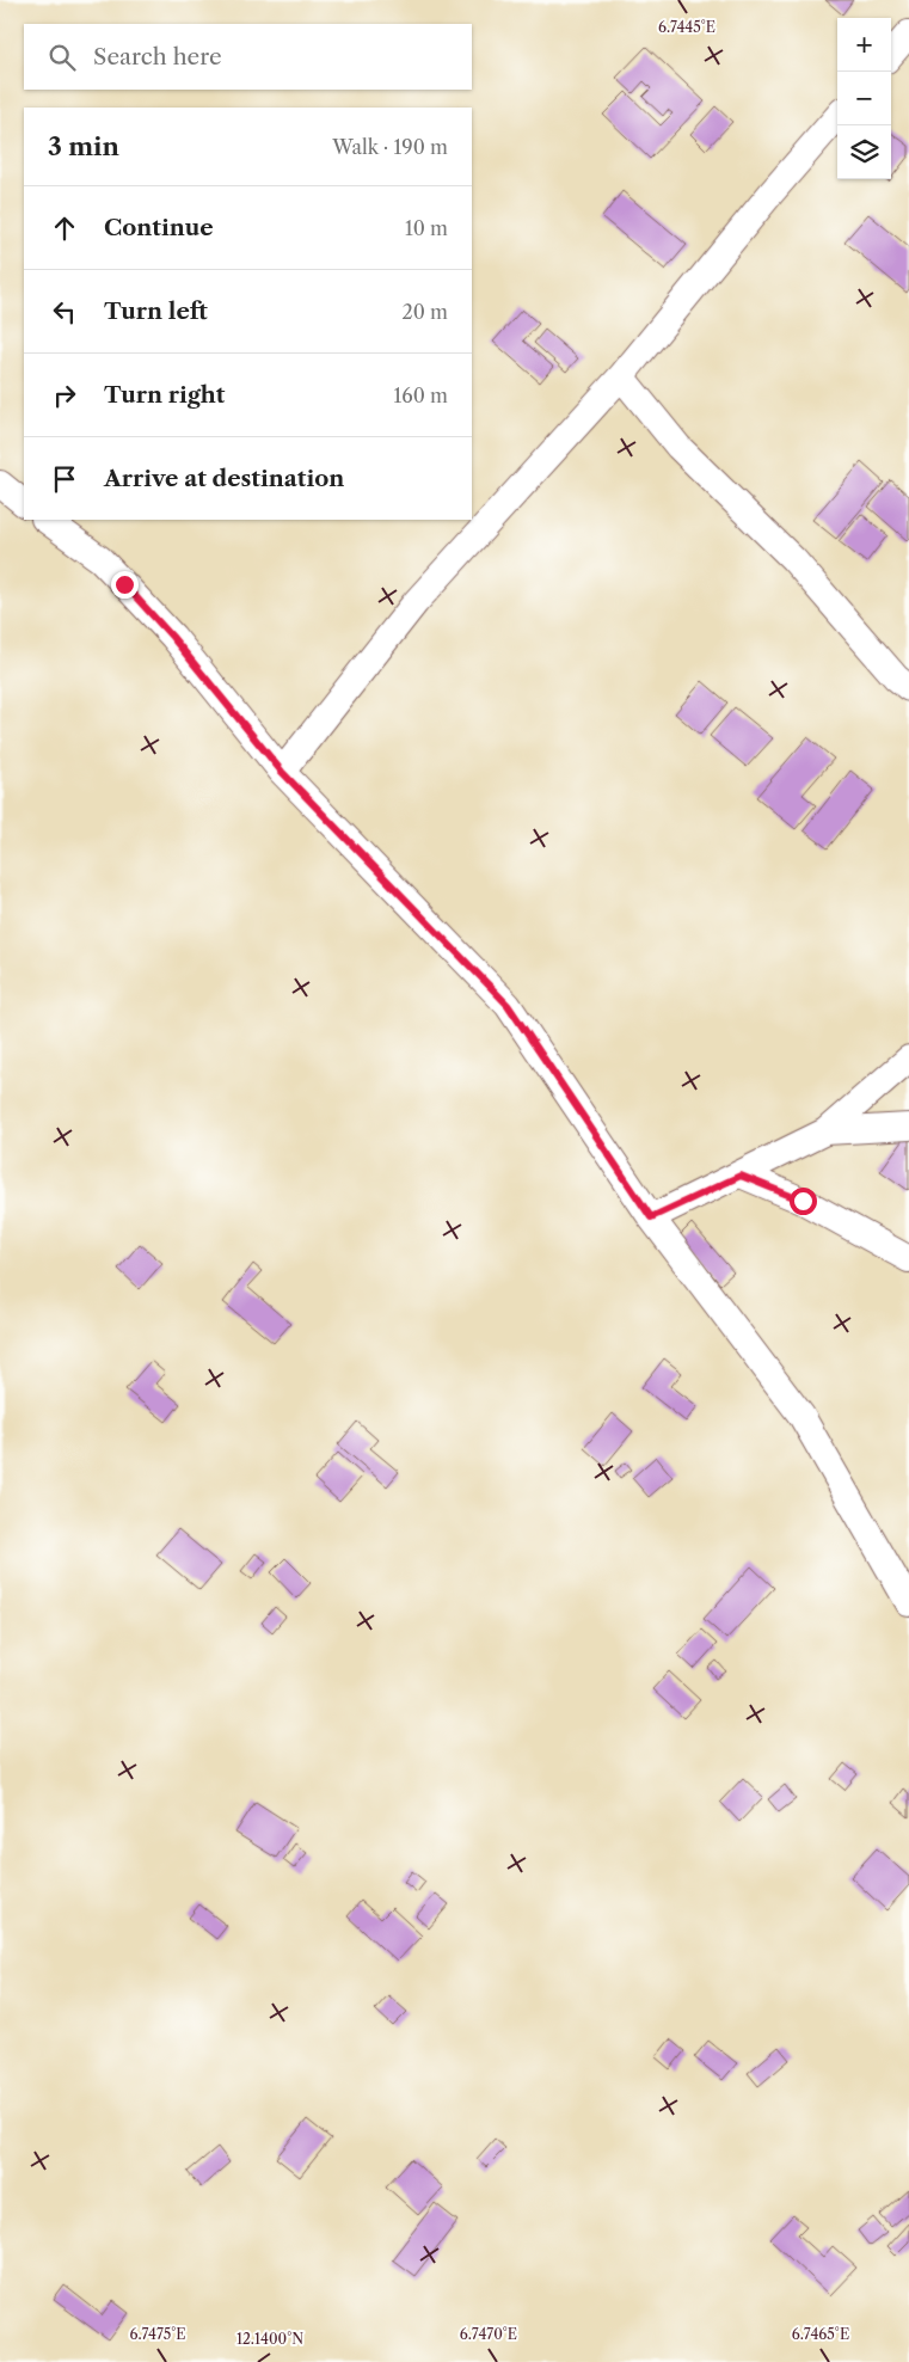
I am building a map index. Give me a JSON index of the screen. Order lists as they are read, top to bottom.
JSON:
{
  "page": {
    "map_buttons": ["+", "−"],
    "search": "Search here",
    "heading": ["3 min", "Walk · 190 m"],
    "list": [
      ["Continue", "10 m"],
      ["Turn left", "20 m"],
      ["Turn right", "160 m"],
      "Arrive at destination"
    ]
  },
  "coordinates": [
    "6.7445°E",
    "6.7475°E",
    "6.7470°E",
    "6.7465°E",
    "12.1400°N"
  ]
}
